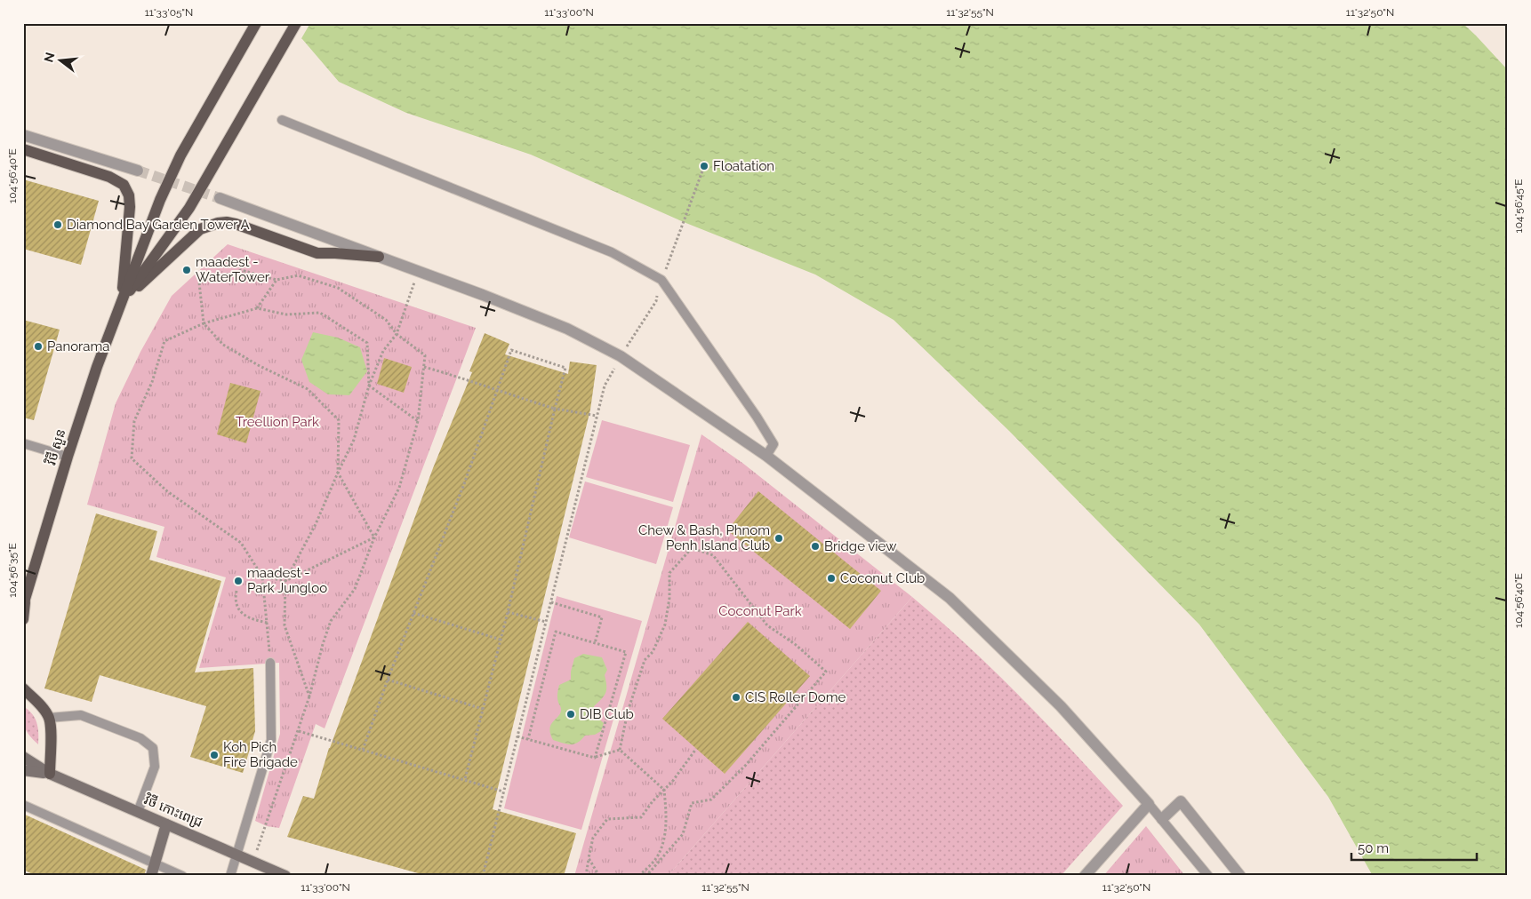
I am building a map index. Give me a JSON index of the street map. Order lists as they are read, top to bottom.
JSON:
{
  "streets": {
    "main road": ["វិថី សួន", "វិថី កោះពេជ្រ"]
  },
  "parks": ["Treellion Park", "Coconut Park"],
  "places": [
    "Floatation",
    "Diamond Bay Garden Tower A",
    "maadest - WaterTower",
    "Panorama",
    "Chew & Bash, Phnom Penh Island Club",
    "Bridge view",
    "Coconut Club",
    "maadest - Park Jungloo",
    "CIS Roller Dome",
    "DIB Club",
    "Koh Pich Fire Brigade"
  ],
  "scale_bar": "50 m",
  "north": "left",
  "coordinates": [
    "11°33'05\"N",
    "11°33'00\"N",
    "11°32'55\"N",
    "11°32'50\"N",
    "104°56'40\"E",
    "104°56'45\"E",
    "104°56'35\"E"
  ]
}
